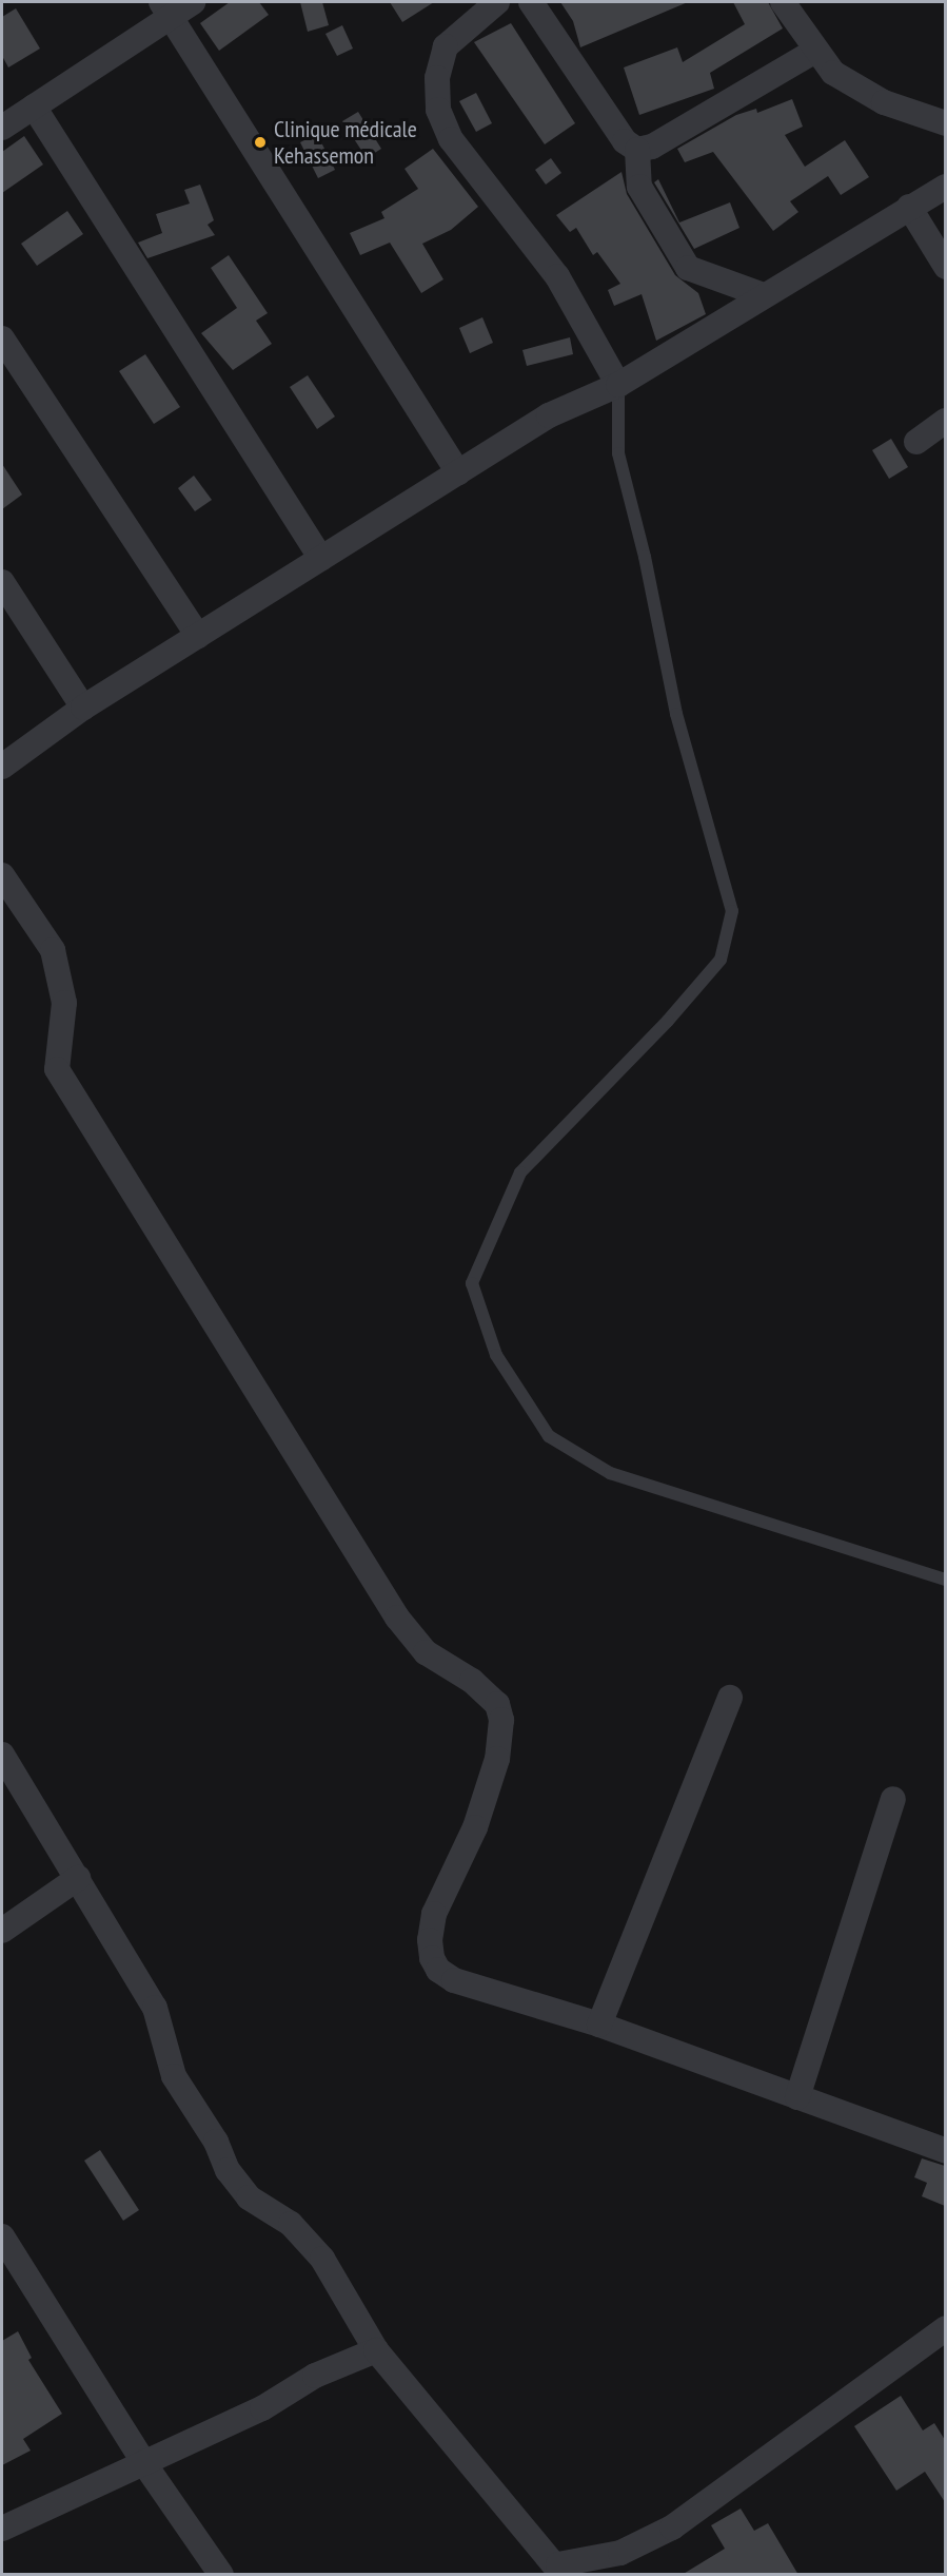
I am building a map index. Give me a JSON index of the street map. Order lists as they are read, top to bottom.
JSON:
{
  "places": ["Clinique médicale Kehassemon"]
}
